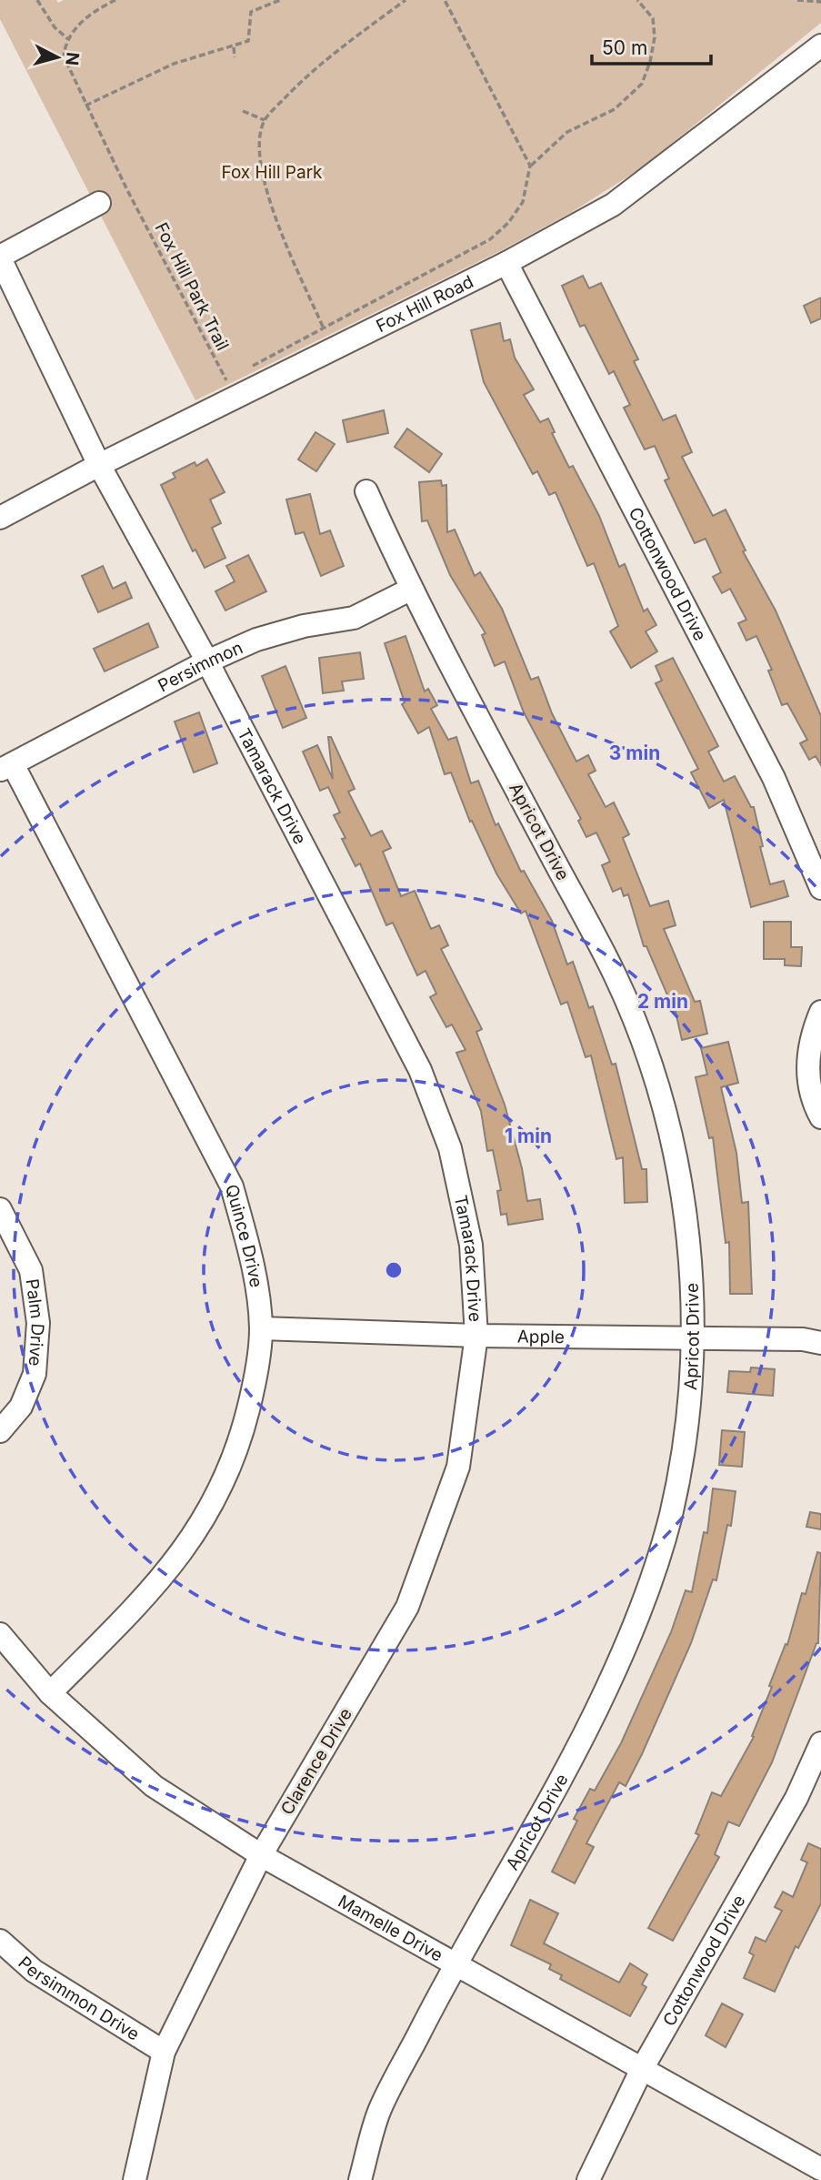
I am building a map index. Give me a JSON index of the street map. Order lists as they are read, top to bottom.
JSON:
{
  "streets": {
    "street": [
      "Fox Hill Road",
      "Cottonwood Drive",
      "Persimmon",
      "Tamarack Drive",
      "Apricot Drive",
      "Quince Drive",
      "Palm Drive",
      "Apple",
      "Clarence Drive",
      "Mamelle Drive",
      "Persimmon Drive"
    ],
    "path": ["Fox Hill Park Trail"]
  },
  "crossings": [
    ["Fox Hill Road", "Cottonwood Drive"],
    ["Fox Hill Road", "Tamarack Drive"],
    ["Cottonwood Drive", "Mamelle Drive"],
    ["Persimmon", "Tamarack Drive"],
    ["Persimmon", "Apricot Drive"],
    ["Persimmon", "Quince Drive"],
    ["Tamarack Drive", "Apple"],
    ["Tamarack Drive", "Clarence Drive"],
    ["Apricot Drive", "Apple"],
    ["Apricot Drive", "Mamelle Drive"],
    ["Quince Drive", "Apple"],
    ["Quince Drive", "Mamelle Drive"],
    ["Apple", "Clarence Drive"],
    ["Clarence Drive", "Mamelle Drive"],
    ["Clarence Drive", "Persimmon Drive"]
  ],
  "parks": ["Fox Hill Park"],
  "scale_bar": "50 m",
  "north": "right",
  "rings": ["3 min", "2 min", "1 min"]
}
